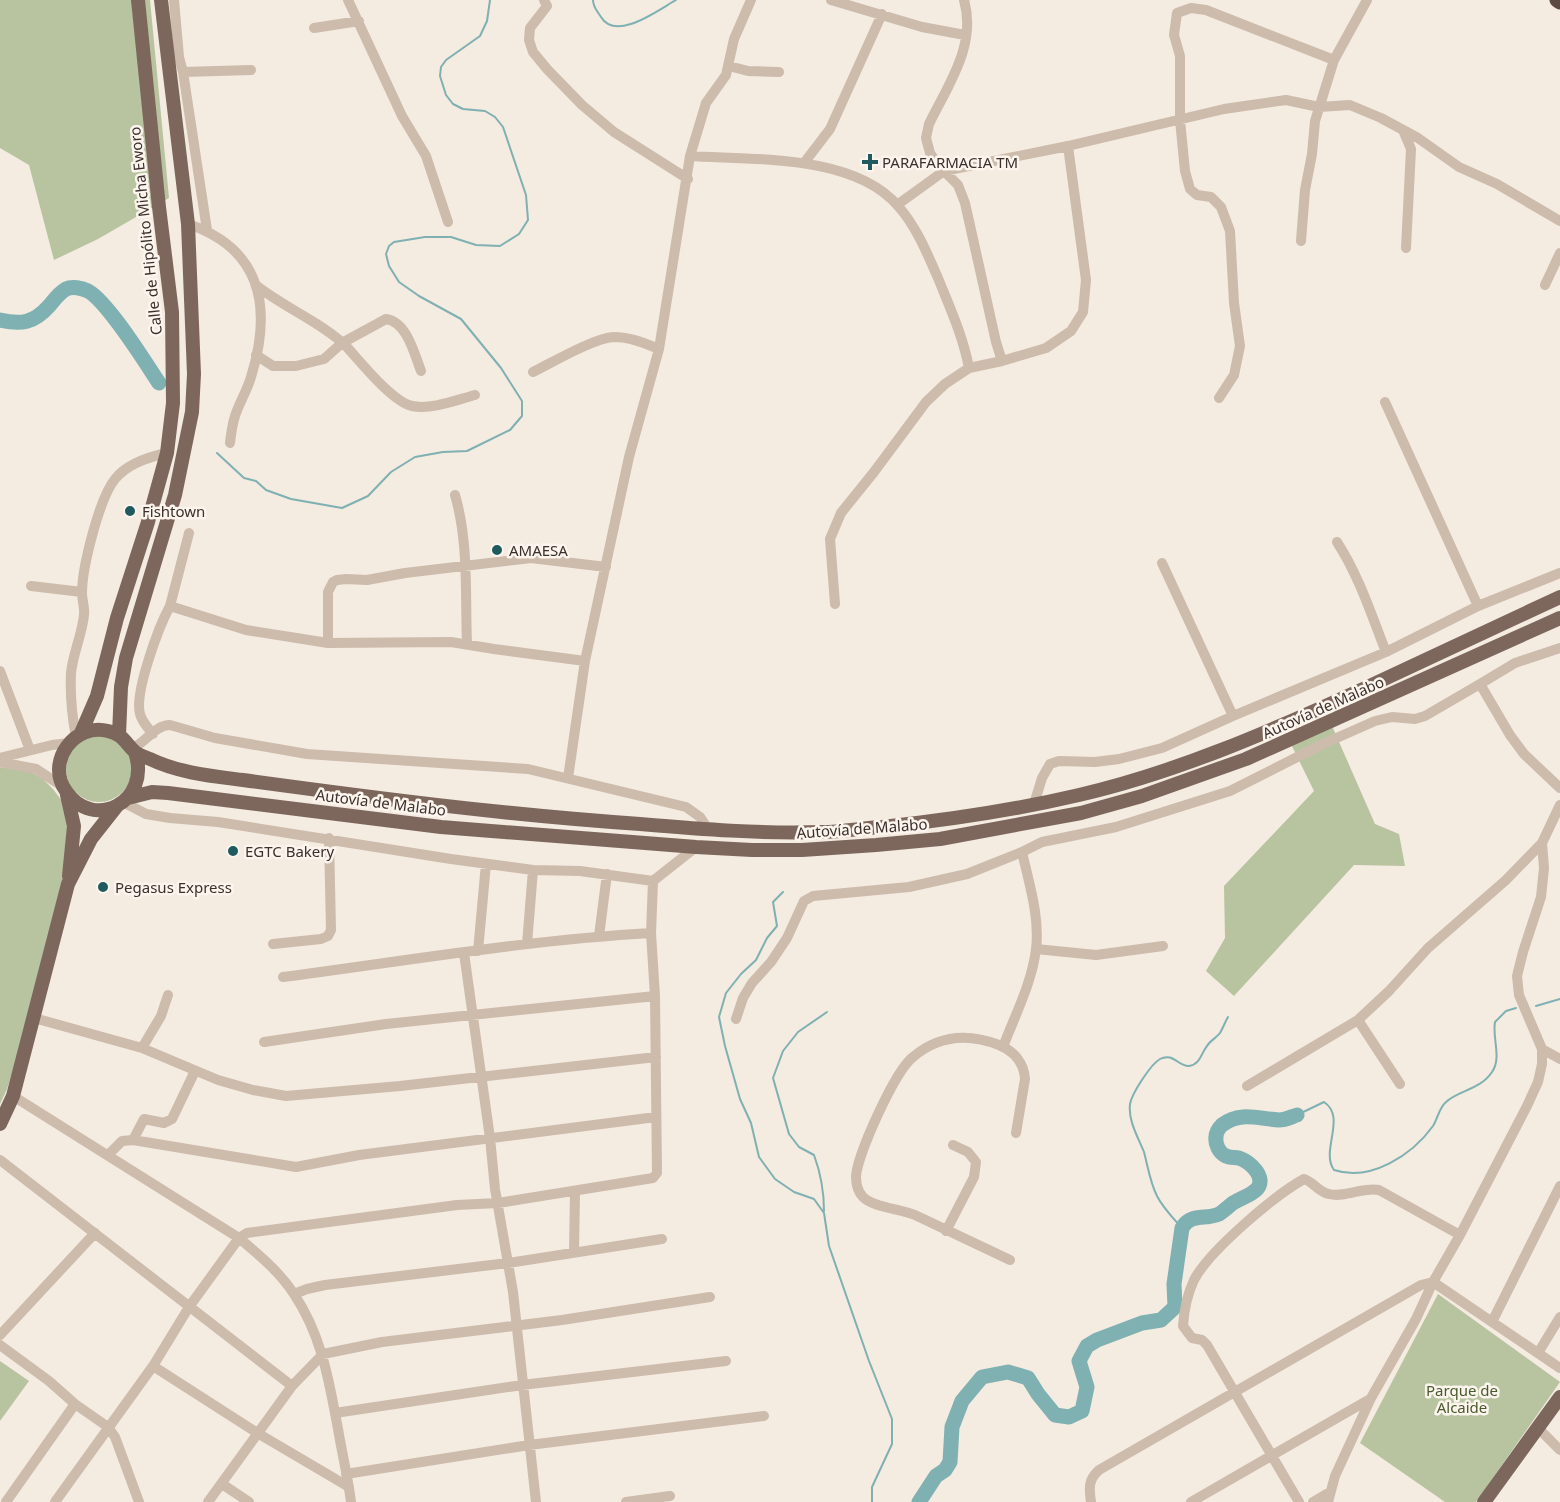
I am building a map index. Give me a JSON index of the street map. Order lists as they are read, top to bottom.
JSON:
{
  "streets": {
    "main road": ["Calle de Hipólito Micha Eworo", "Autovía de Malabo"]
  },
  "crossings": [
    ["Calle de Hipólito Micha Eworo", "Autovía de Malabo"]
  ],
  "parks": ["Parque de Alcaide"],
  "places": {
    "health": ["PARAFARMACIA TM"],
    "other": [
      "Fishtown",
      "AMAESA",
      "EGTC Bakery",
      "Pegasus Express"
    ]
  }
}
